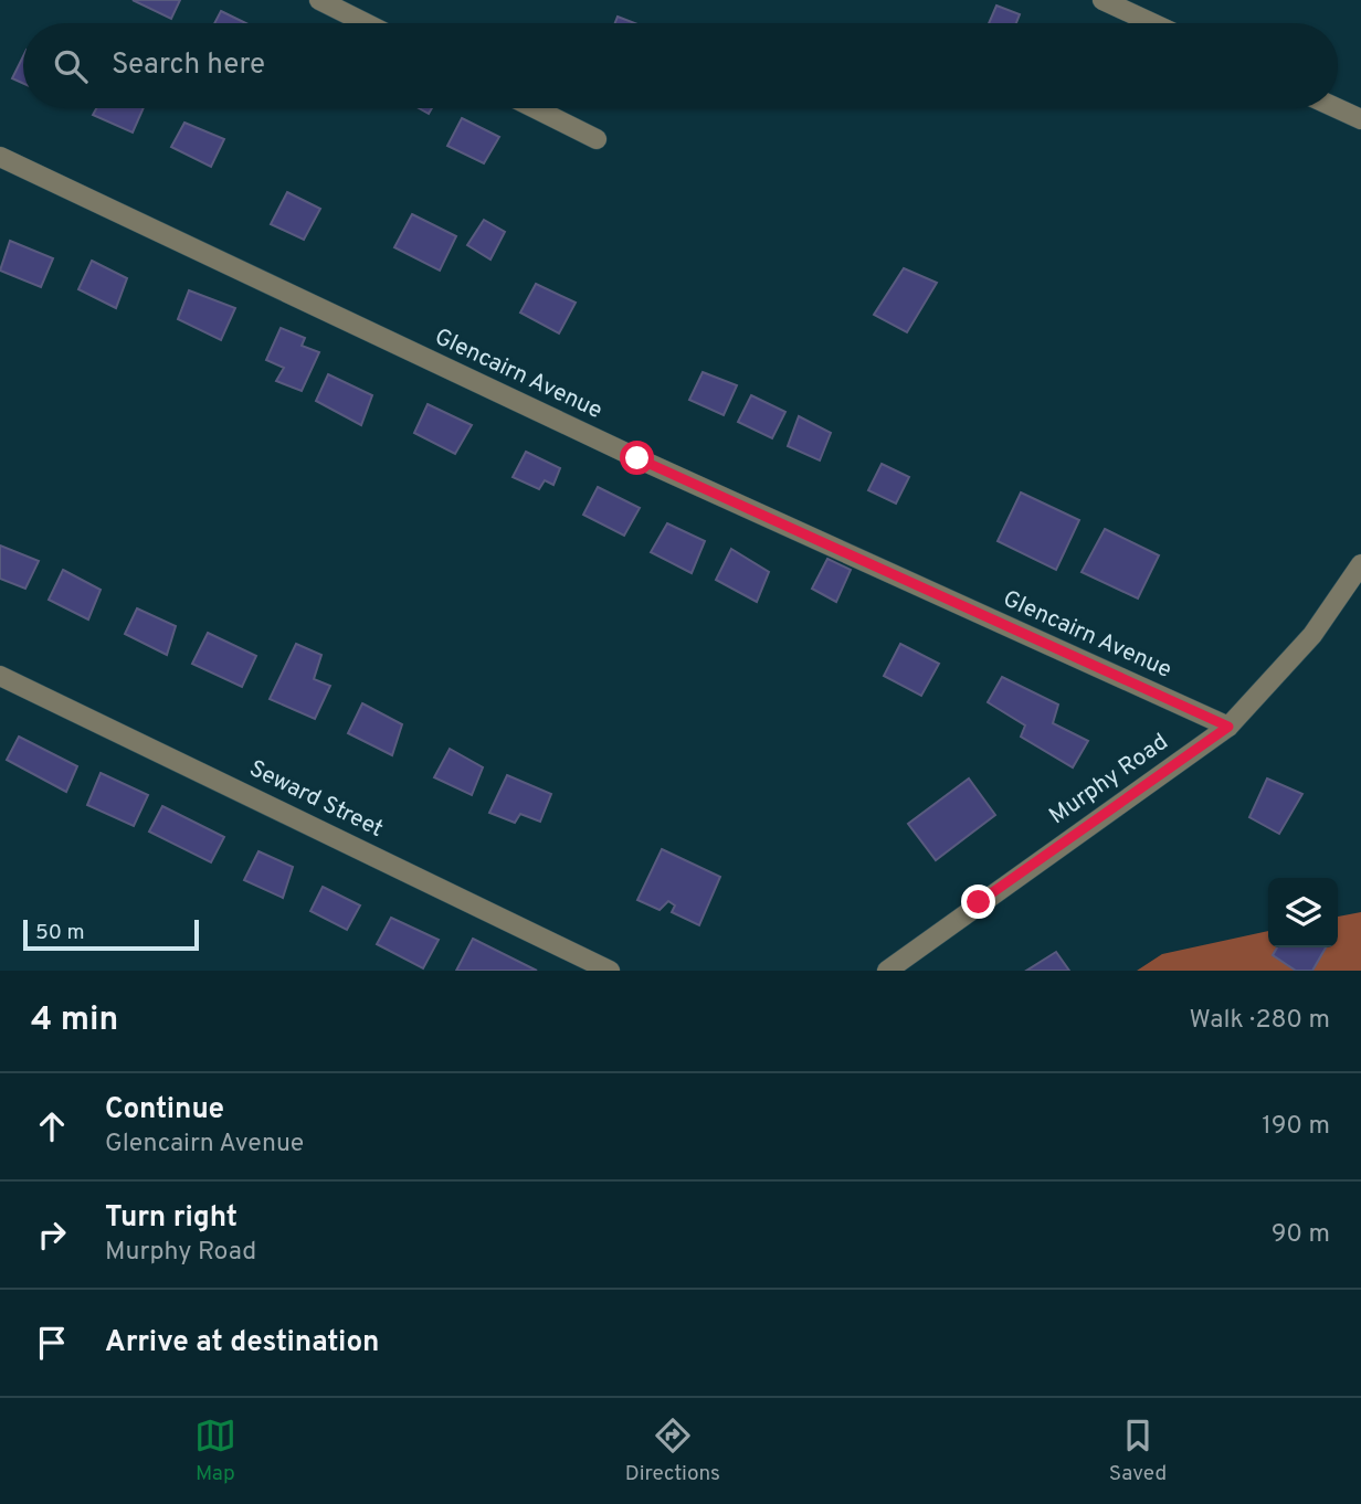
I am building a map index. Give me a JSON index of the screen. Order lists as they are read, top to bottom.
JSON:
{
  "streets": {
    "street": ["Glencairn Avenue", "Murphy Road", "Seward Street"]
  },
  "crossings": [
    ["Glencairn Avenue", "Murphy Road"]
  ],
  "scale_bar": "50 m",
  "page": {
    "search": "Search here",
    "scale": "50 m",
    "heading": ["4 min", "Walk · 280 m"],
    "list": [
      ["Continue", "Glencairn Avenue", "190 m"],
      ["Turn right", "Murphy Road", "90 m"],
      "Arrive at destination"
    ],
    "nav": ["Map", "Directions", "Saved"]
  }
}
